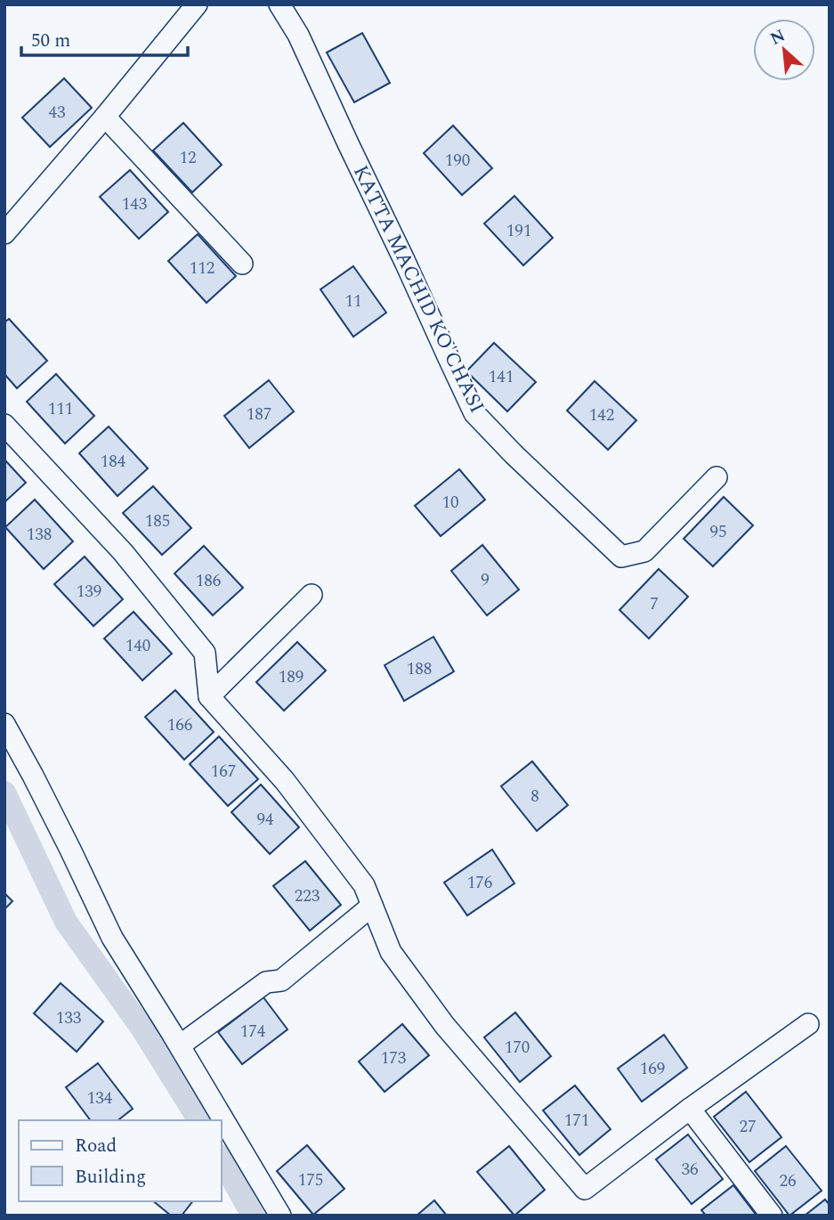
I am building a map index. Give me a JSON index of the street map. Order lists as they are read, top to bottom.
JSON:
{
  "streets": {
    "street": ["KATTA MACHID KO'CHASI"]
  },
  "house_numbers": [
    "43",
    "12",
    "190",
    "143",
    "191",
    "112",
    "11",
    "141",
    "111",
    "187",
    "142",
    "184",
    "10",
    "185",
    "95",
    "138",
    "9",
    "186",
    "139",
    "7",
    "140",
    "188",
    "189",
    "166",
    "167",
    "8",
    "94",
    "176",
    "223",
    "133",
    "174",
    "170",
    "173",
    "169",
    "134",
    "171",
    "27",
    "36",
    "175",
    "26"
  ],
  "legend": ["Road", "Building"],
  "scale_bar": "50 m",
  "north": "top left"
}
